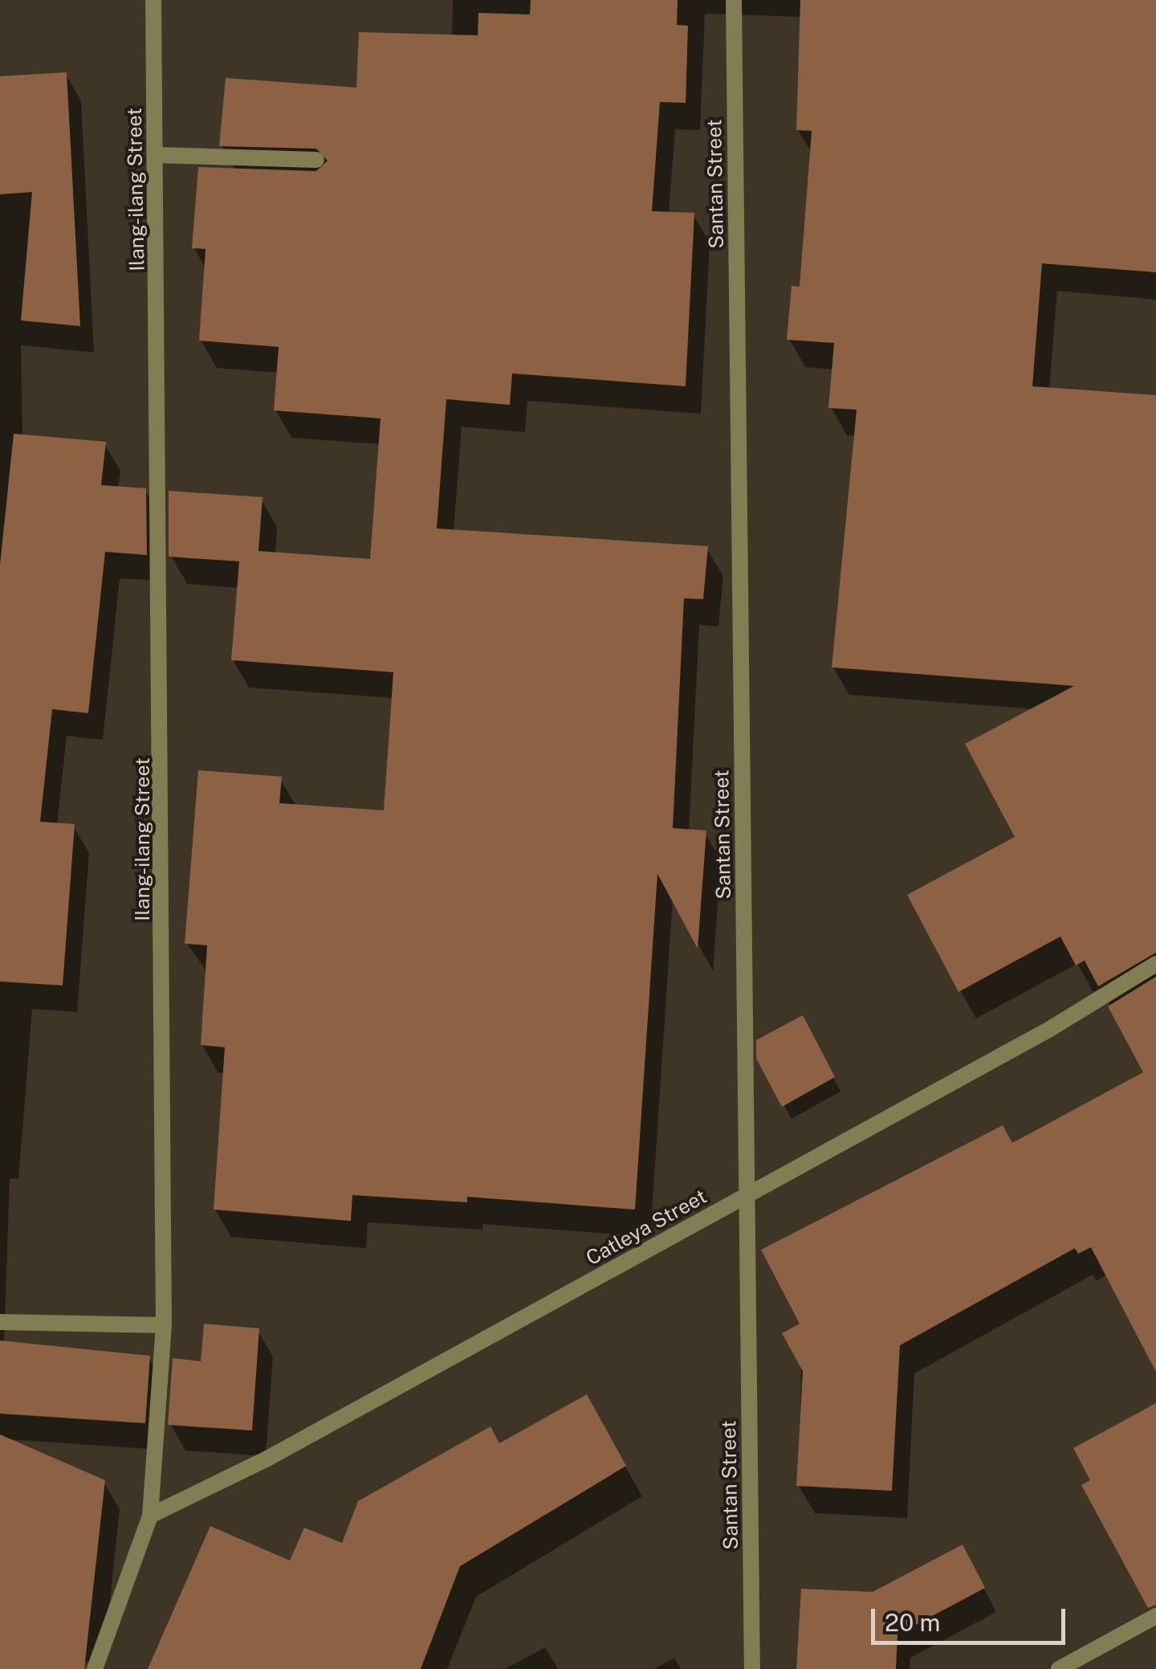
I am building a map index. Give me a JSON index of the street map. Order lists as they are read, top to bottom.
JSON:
{
  "streets": {
    "street": ["Santan Street", "Ilang-ilang Street", "Catleya Street"]
  },
  "crossings": [
    ["Santan Street", "Catleya Street"],
    ["Ilang-ilang Street", "Catleya Street"]
  ],
  "scale_bar": "20 m"
}
